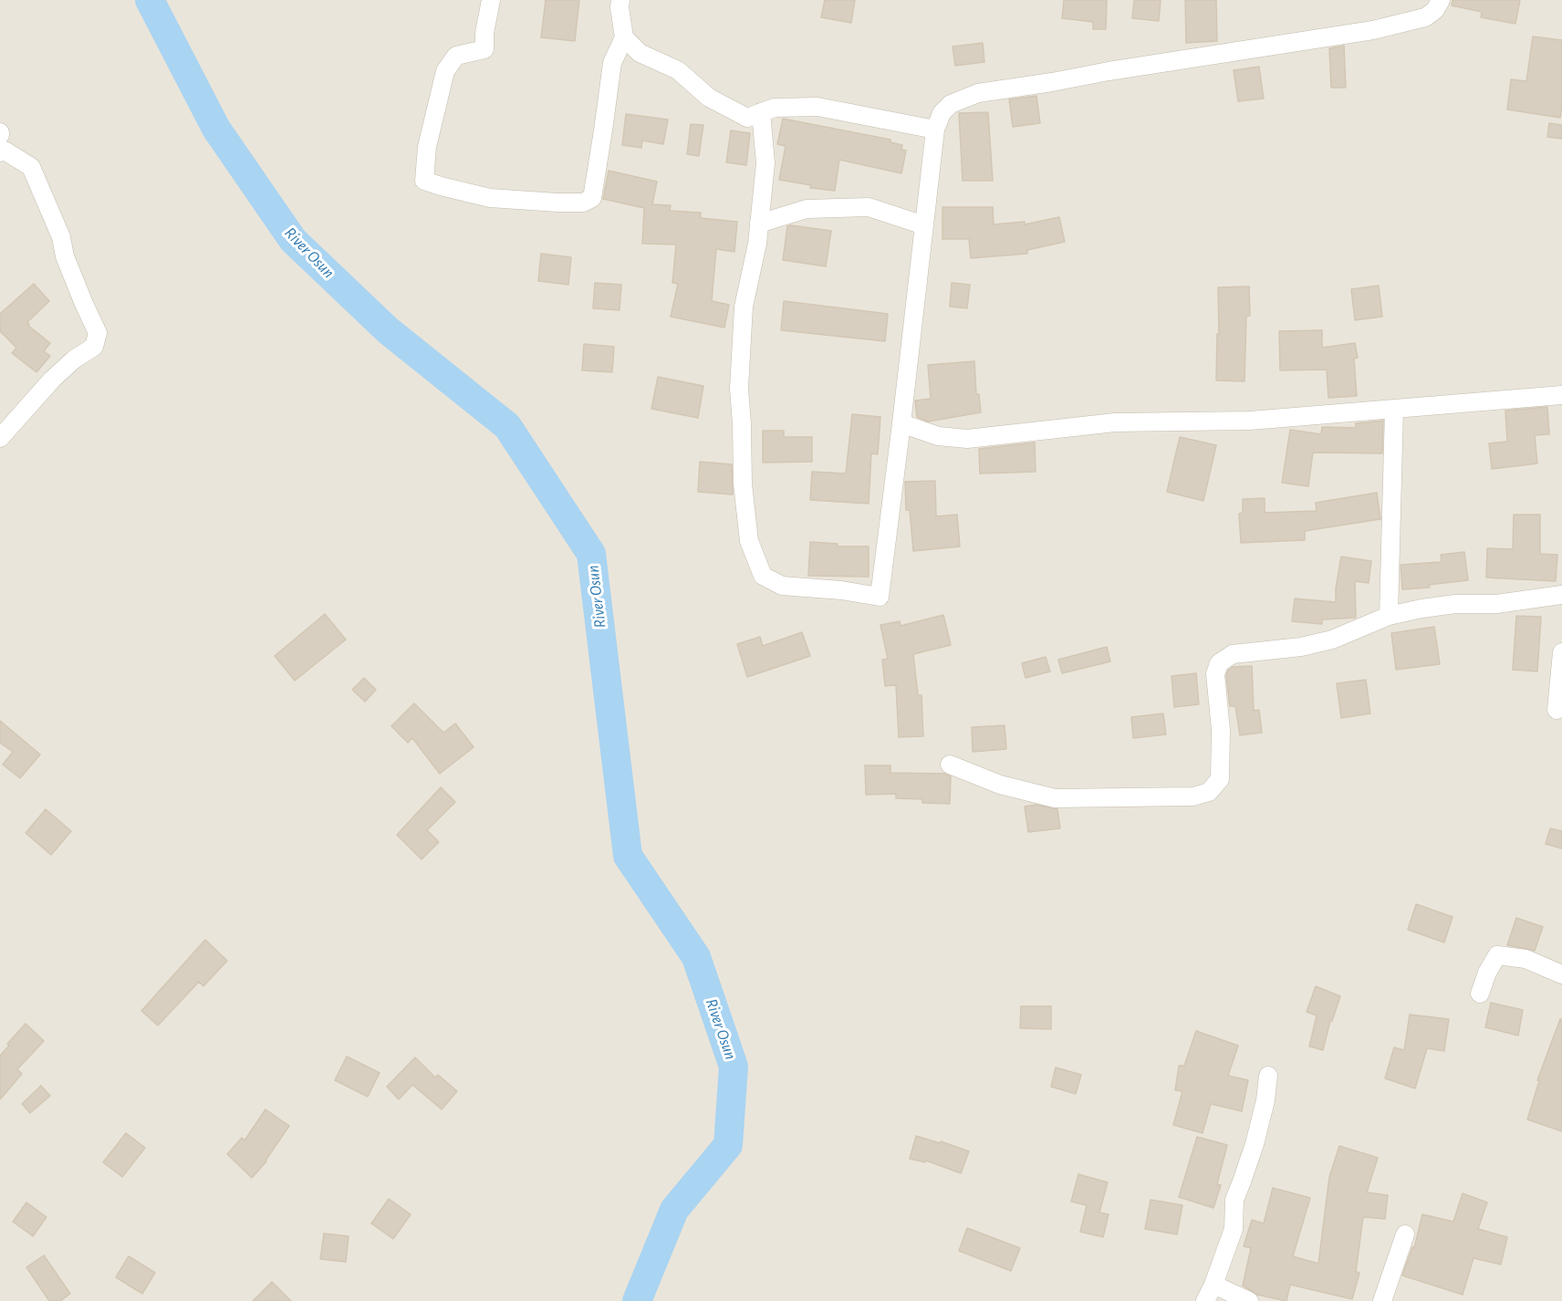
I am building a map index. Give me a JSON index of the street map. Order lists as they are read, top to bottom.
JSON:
{
  "water": ["River Osun"]
}
